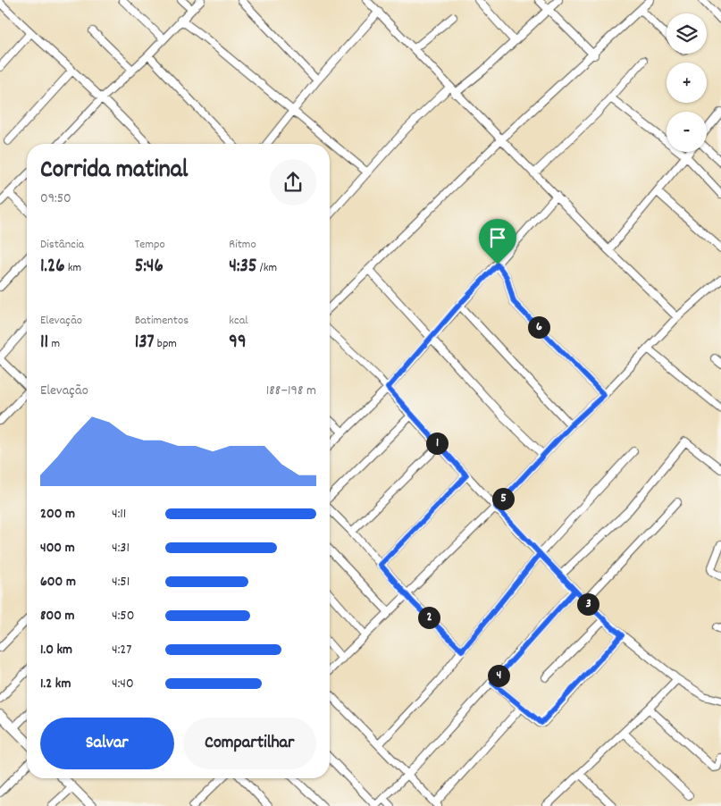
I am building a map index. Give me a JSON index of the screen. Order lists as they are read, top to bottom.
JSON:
{
  "page": {
    "map_buttons": ["+", "−"],
    "heading": ["Corrida matinal", "09:50"],
    "stats": [
      ["Distância", "1.26 km"],
      ["Tempo", "5:46"],
      ["Ritmo", "4:35 /km"],
      ["Elevação", "11 m"],
      ["Batimentos", "137 bpm"],
      ["kcal", "99"]
    ],
    "pins": [
      "6",
      "1",
      "5",
      "3",
      "2",
      "4"
    ],
    "chart": ["Elevação", "188–198 m"],
    "list": [
      {
        "name": "200 m",
        "note": "4:11"
      },
      {
        "name": "400 m",
        "note": "4:31"
      },
      {
        "name": "600 m",
        "note": "4:51"
      },
      {
        "name": "800 m",
        "note": "4:50"
      },
      {
        "name": "1.0 km",
        "note": "4:27"
      },
      {
        "name": "1.2 km",
        "note": "4:40"
      }
    ],
    "buttons": ["Salvar", "Compartilhar"]
  }
}
